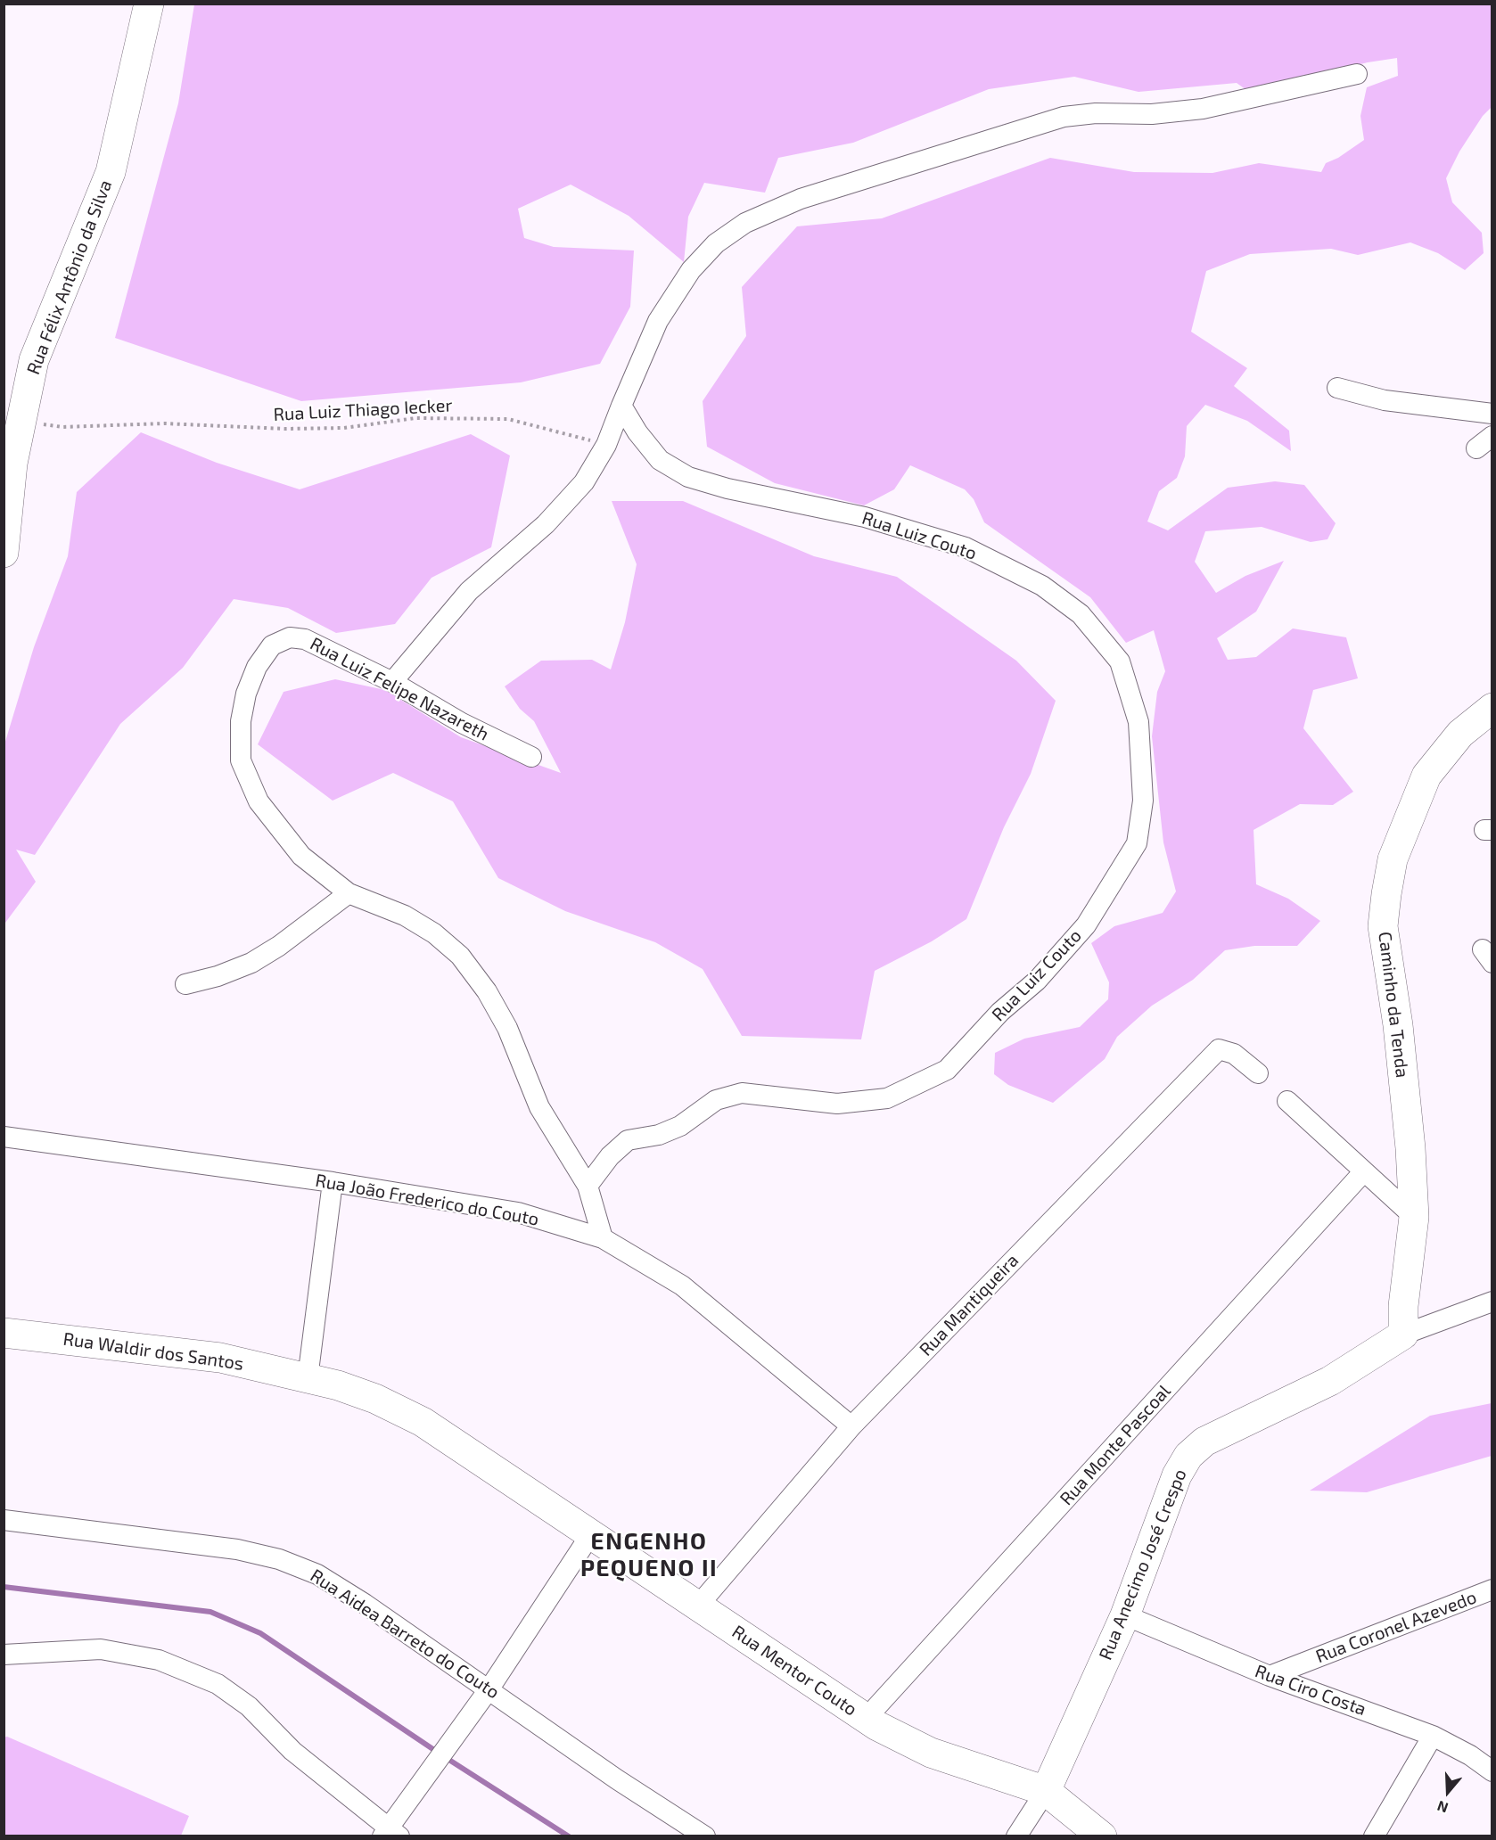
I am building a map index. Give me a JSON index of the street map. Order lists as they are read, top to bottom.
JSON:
{
  "streets": {
    "street": [
      "Rua Félix Antônio da Silva",
      "Rua Luiz Couto",
      "Rua Luiz Felipe Nazareth",
      "Caminho da Tenda",
      "Rua João Frederico do Couto",
      "Rua Mantiqueira",
      "Rua Waldir dos Santos",
      "Rua Monte Pascoal",
      "Rua Anecimo José Crespo",
      "Rua Coronel Azevedo",
      "Rua Aidea Barreto do Couto",
      "Rua Mentor Couto",
      "Rua Ciro Costa"
    ],
    "path": ["Rua Luiz Thiago Iecker"]
  },
  "crossings": [
    ["Rua Félix Antônio da Silva", "Rua Luiz Thiago Iecker"],
    ["Rua Luiz Couto", "Rua Luiz Felipe Nazareth"],
    ["Rua Luiz Felipe Nazareth", "Rua João Frederico do Couto"],
    ["Caminho da Tenda", "Rua Anecimo José Crespo"],
    ["Rua João Frederico do Couto", "Rua Mantiqueira"],
    ["Rua Mantiqueira", "Rua Mentor Couto"],
    ["Rua Waldir dos Santos", "Rua Mentor Couto"],
    ["Rua Monte Pascoal", "Rua Mentor Couto"],
    ["Rua Anecimo José Crespo", "Rua Mentor Couto"],
    ["Rua Anecimo José Crespo", "Rua Ciro Costa"],
    ["Rua Coronel Azevedo", "Rua Ciro Costa"]
  ],
  "districts": ["ENGENHO PEQUENO II"],
  "north": "bottom"
}
